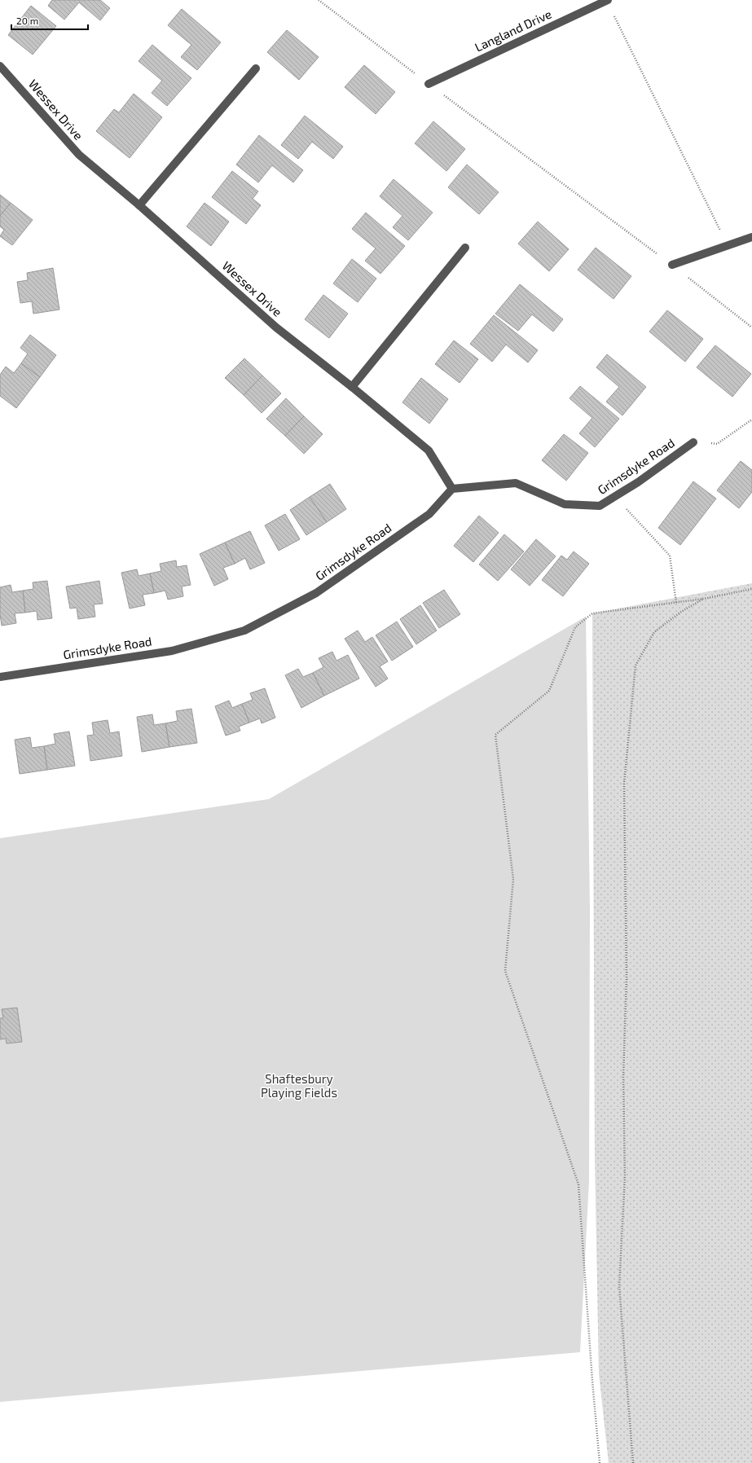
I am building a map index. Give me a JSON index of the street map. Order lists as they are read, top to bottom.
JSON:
{
  "streets": {
    "street": ["Langland Drive", "Wessex Drive", "Grimsdyke Road"]
  },
  "crossings": [
    ["Wessex Drive", "Grimsdyke Road"]
  ],
  "parks": ["Shaftesbury Playing Fields"],
  "scale_bar": "20 m"
}
